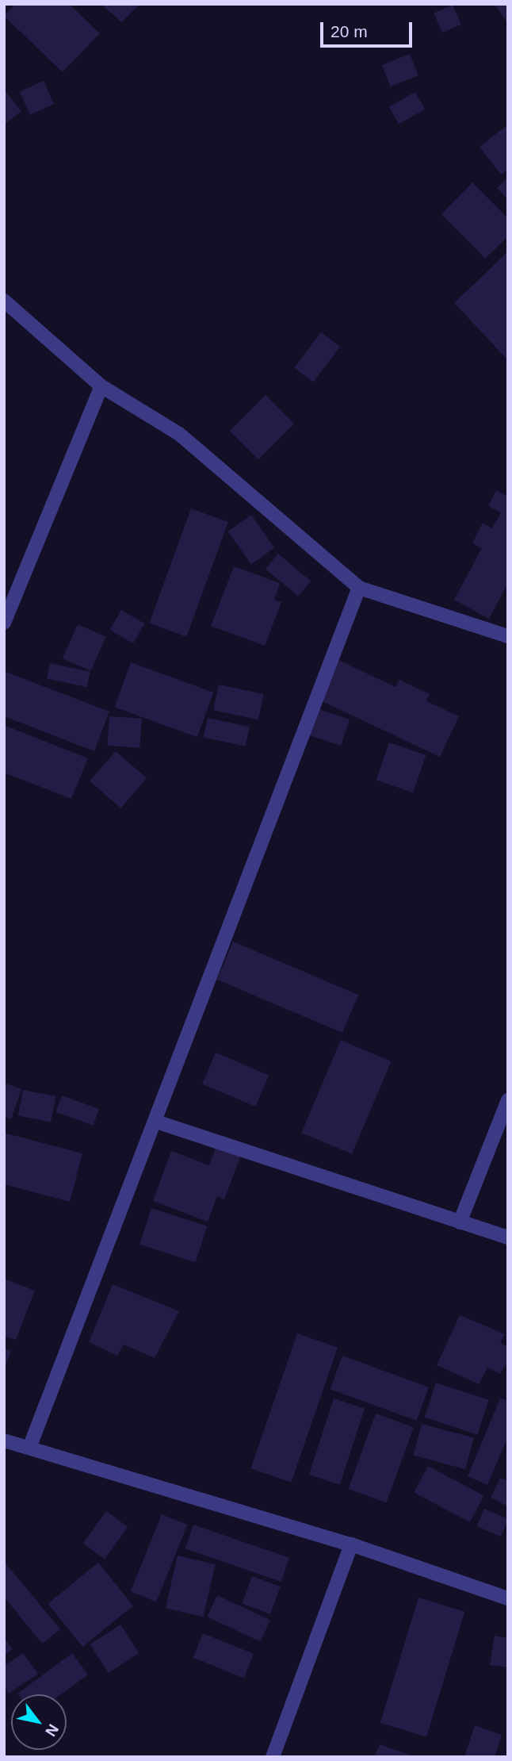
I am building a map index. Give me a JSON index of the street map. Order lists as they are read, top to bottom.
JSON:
{
  "scale_bar": "20 m",
  "north": "bottom right"
}
